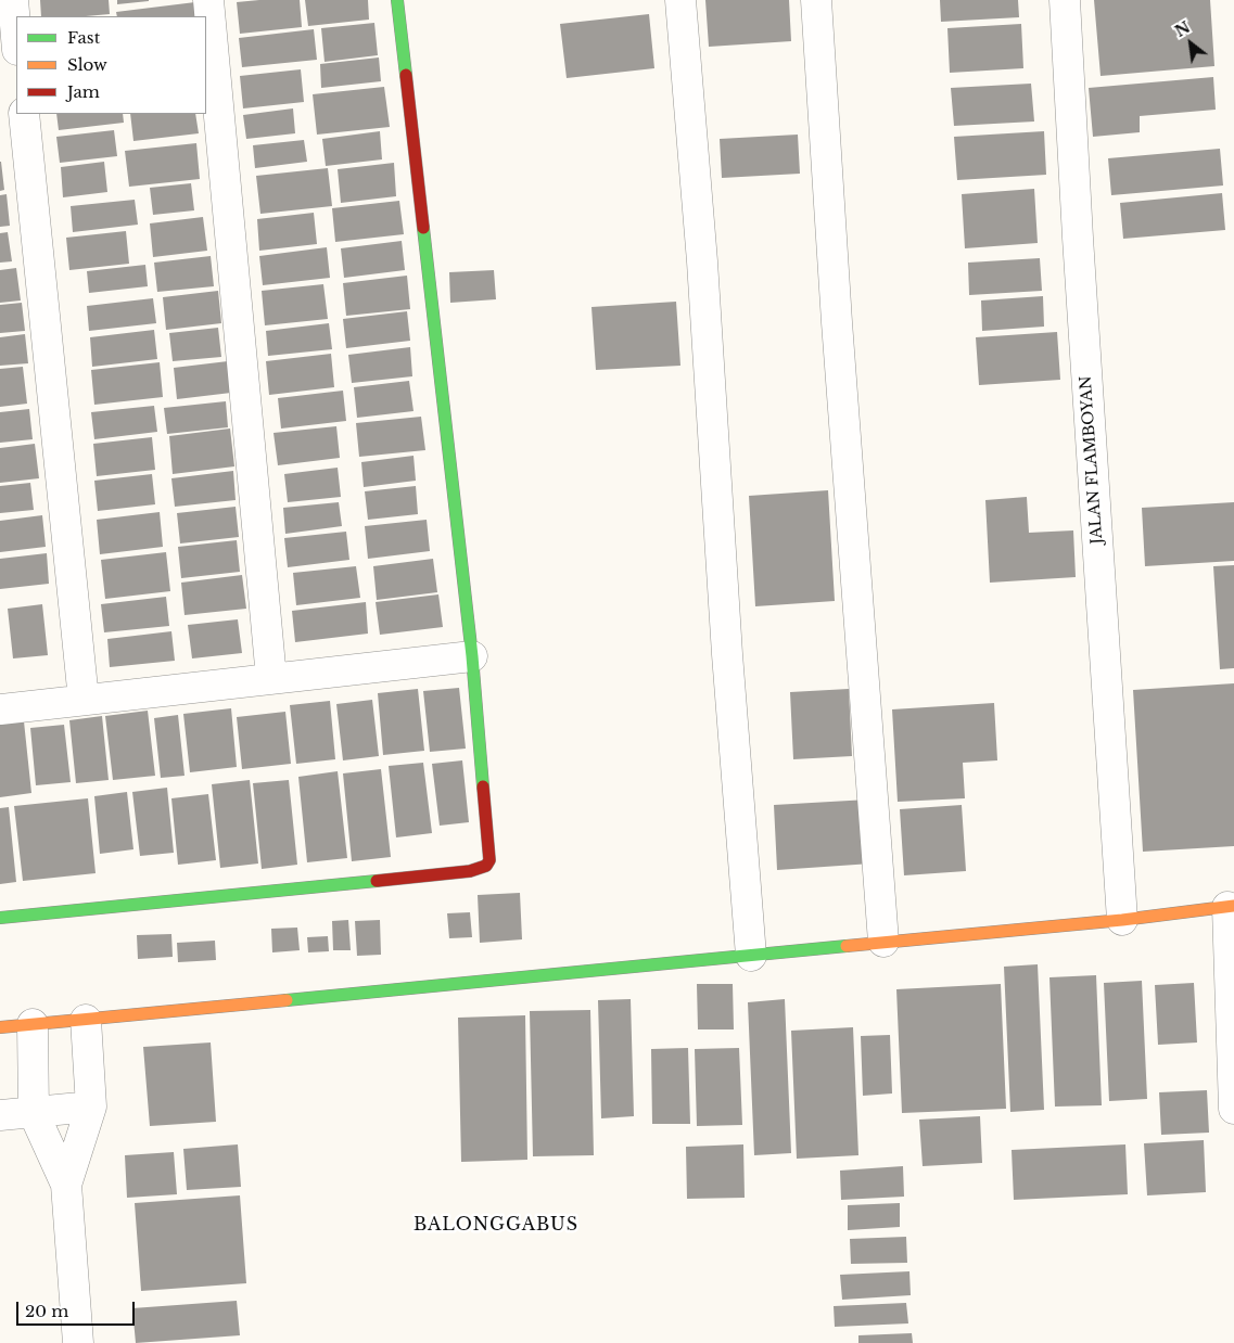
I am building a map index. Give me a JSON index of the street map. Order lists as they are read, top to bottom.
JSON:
{
  "streets": {
    "street": ["JALAN FLAMBOYAN"]
  },
  "districts": ["BALONGGABUS"],
  "legend": ["Fast", "Slow", "Jam"],
  "scale_bar": "20 m",
  "north": "top left"
}
